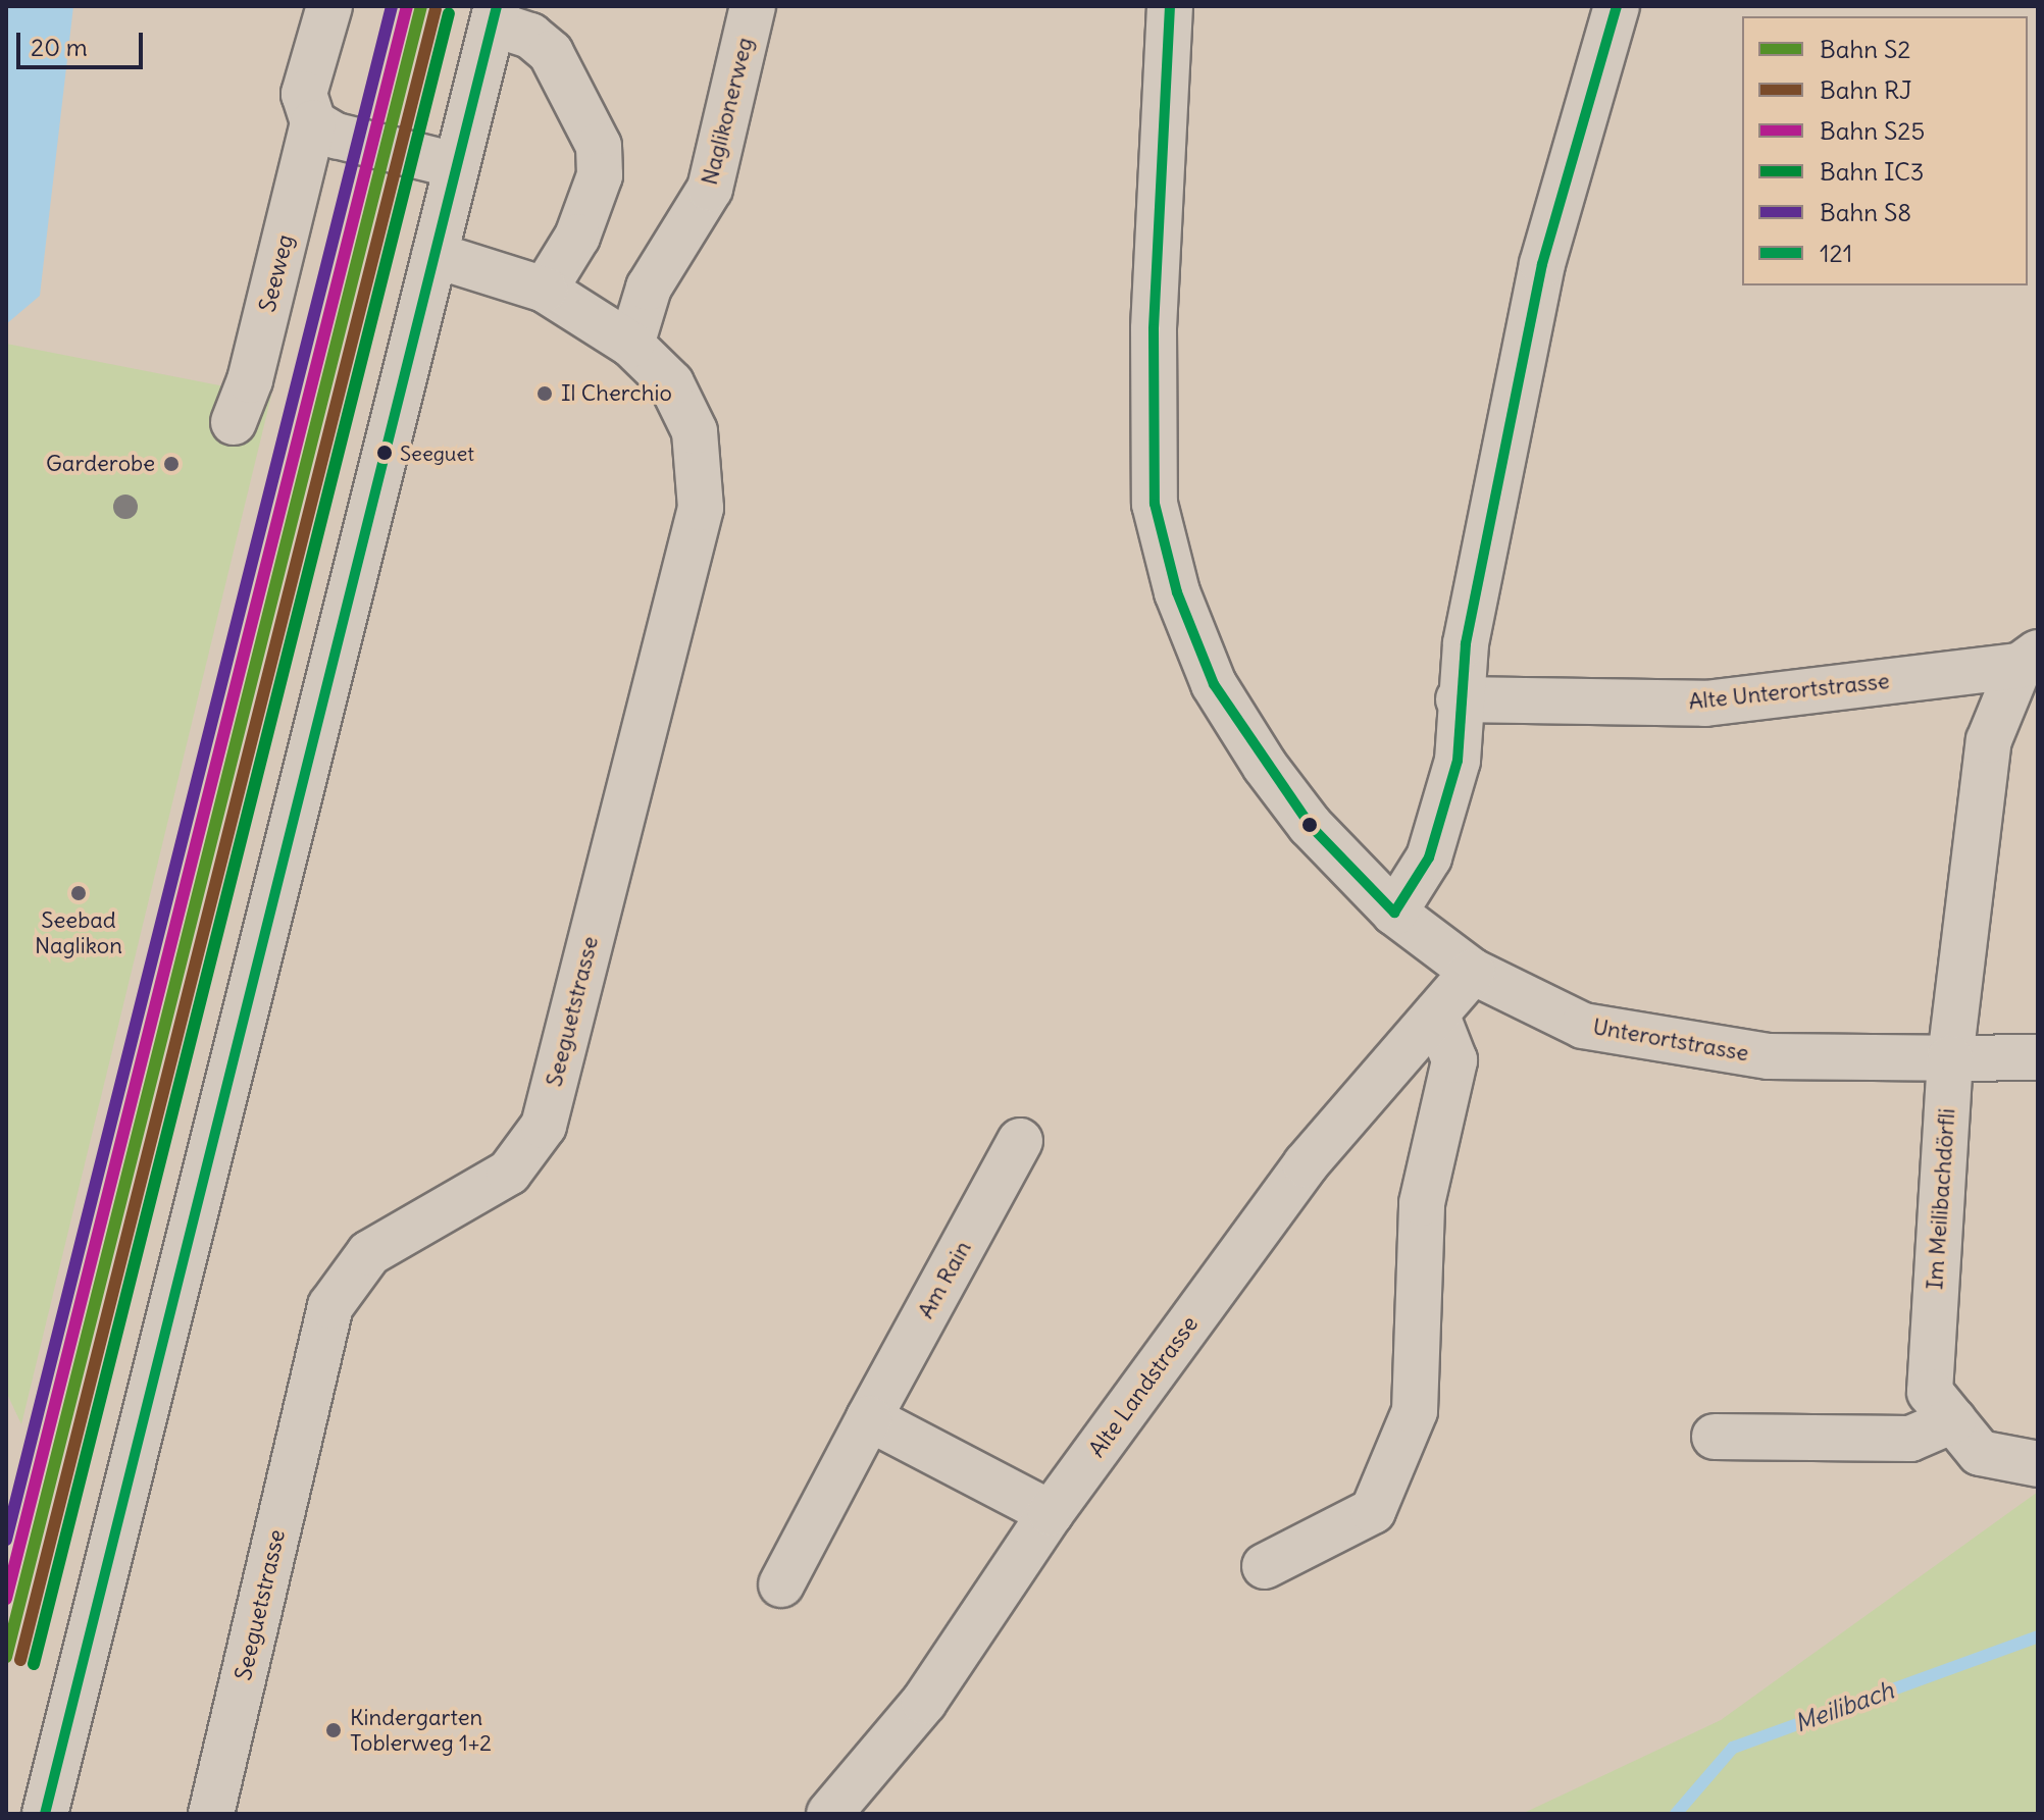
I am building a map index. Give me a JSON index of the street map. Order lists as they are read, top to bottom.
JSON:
{
  "streets": {
    "street": [
      "Naglikonerweg",
      "Seeweg",
      "Alte Unterortstrasse",
      "Seeguetstrasse",
      "Unterortstrasse",
      "Im Meilibachdörfli",
      "Am Rain",
      "Alte Landstrasse"
    ]
  },
  "crossings": [
    ["Naglikonerweg", "Seeguetstrasse"],
    ["Unterortstrasse", "Im Meilibachdörfli"],
    ["Unterortstrasse", "Alte Landstrasse"]
  ],
  "water": ["Meilibach"],
  "places": [
    "Il Cherchio",
    "Seeguet",
    "Garderobe",
    "Seebad Naglikon",
    "Kindergarten Toblerweg 1+2"
  ],
  "lines": [
    "rail line S2",
    "rail line S25",
    "rail line S8",
    "transit line 121",
    "rail line RJ",
    "rail line IC3"
  ],
  "legend": [
    "Bahn S2",
    "Bahn RJ",
    "Bahn S25",
    "Bahn IC3",
    "Bahn S8",
    "121"
  ],
  "scale_bar": "20 m"
}
